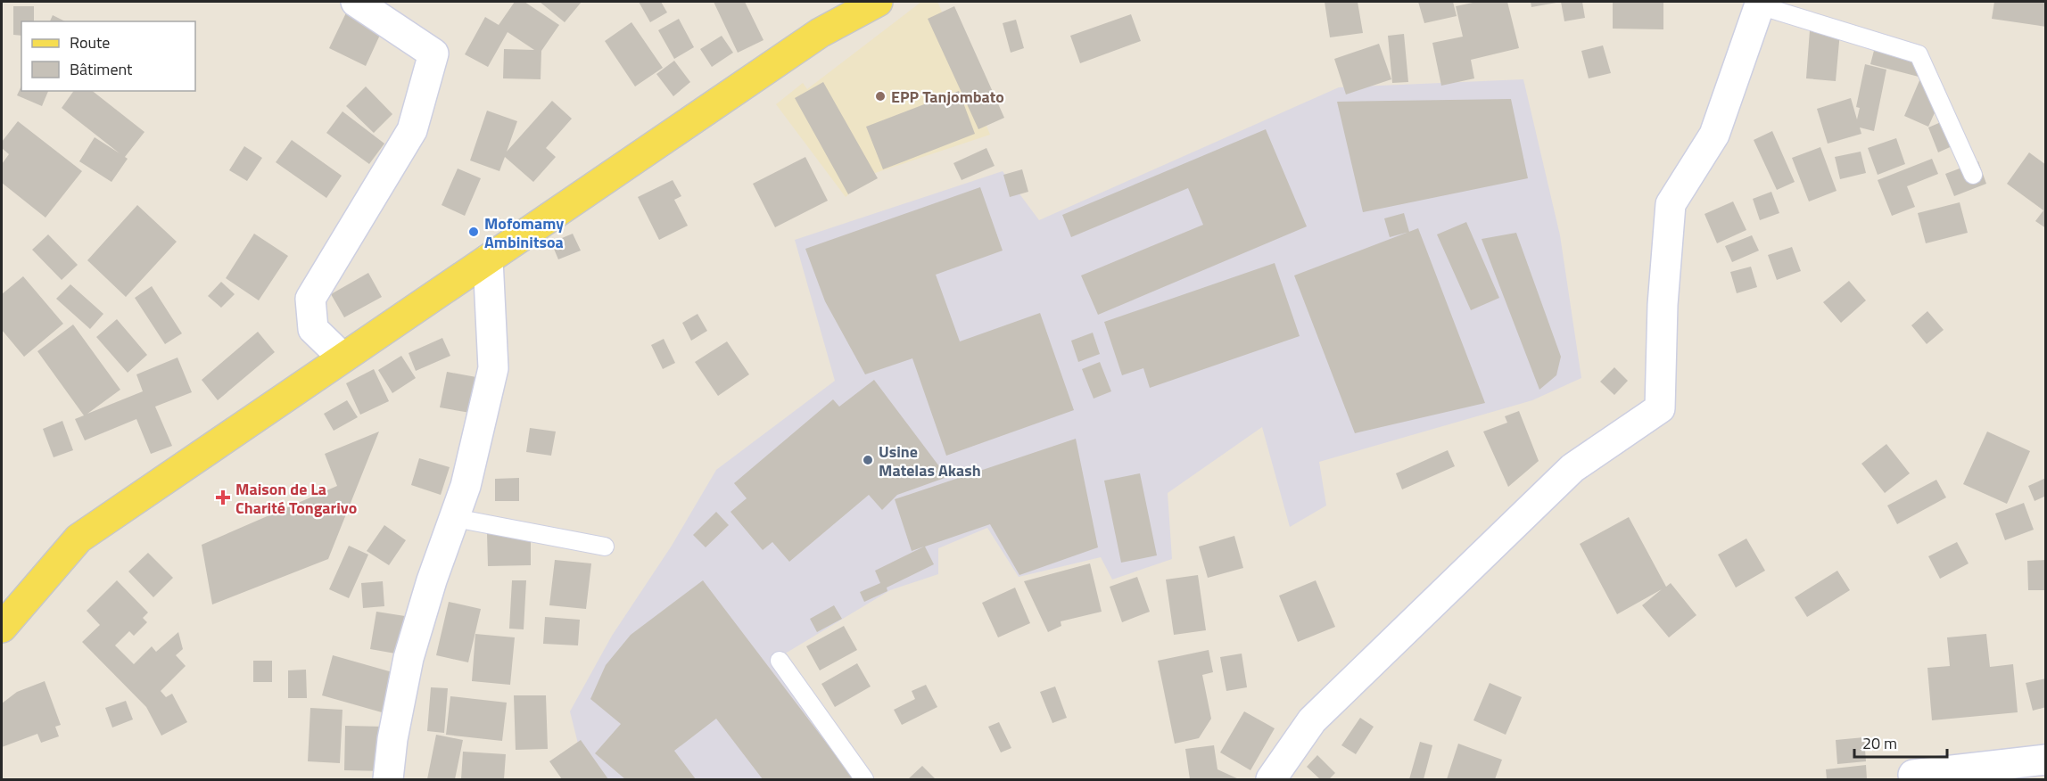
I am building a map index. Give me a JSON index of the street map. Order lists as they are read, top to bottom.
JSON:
{
  "places": {
    "other": ["EPP Tanjombato", "Mofomamy Ambinitsoa", "Usine Matelas Akash"],
    "health": ["Maison de La Charité Tongarivo"]
  },
  "legend": ["Route", "Bâtiment"],
  "scale_bar": "20 m"
}
